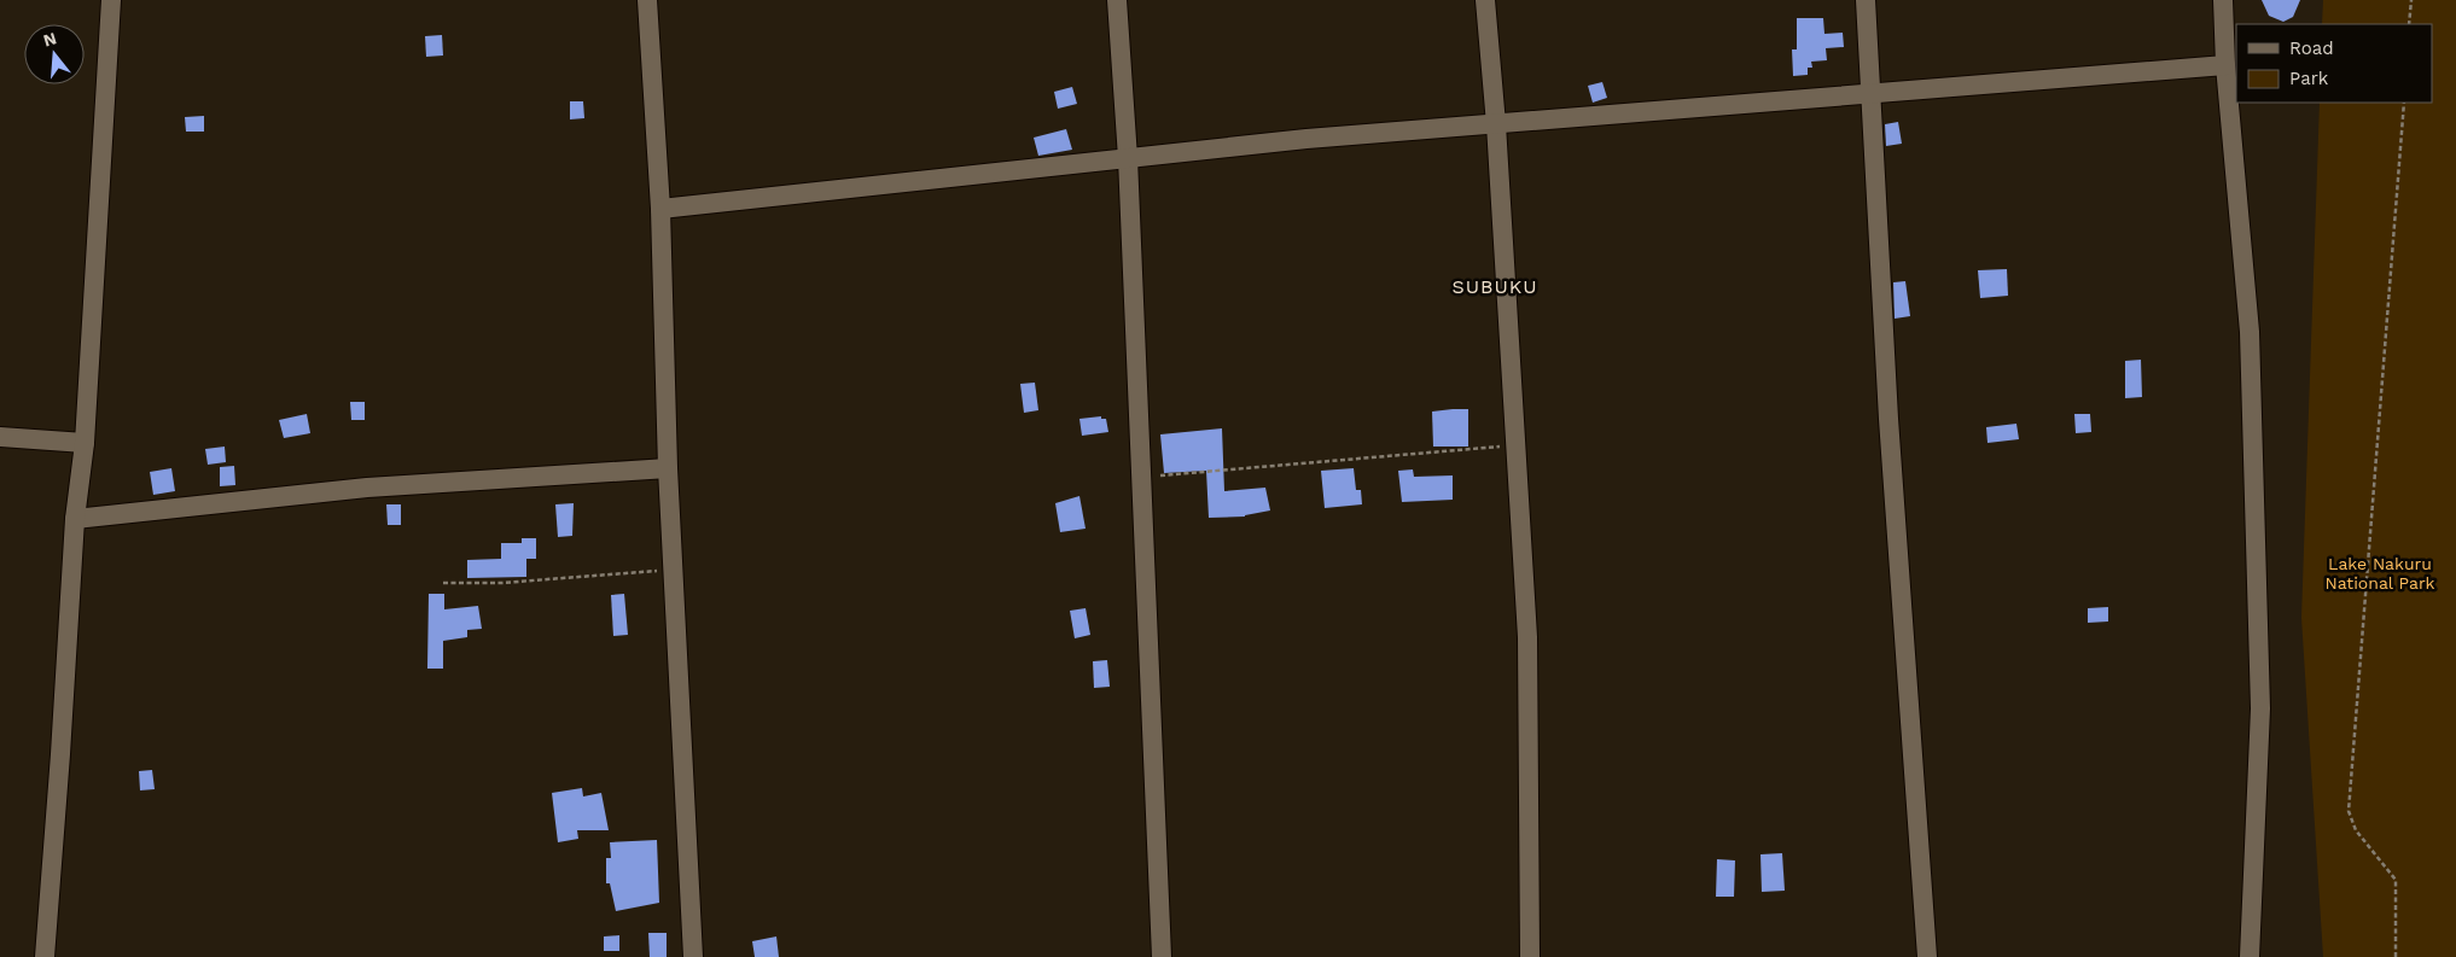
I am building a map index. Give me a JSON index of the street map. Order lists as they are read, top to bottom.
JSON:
{
  "districts": ["SUBUKU"],
  "parks": ["Lake Nakuru National Park"],
  "legend": ["Road", "Park"],
  "north": "top"
}
